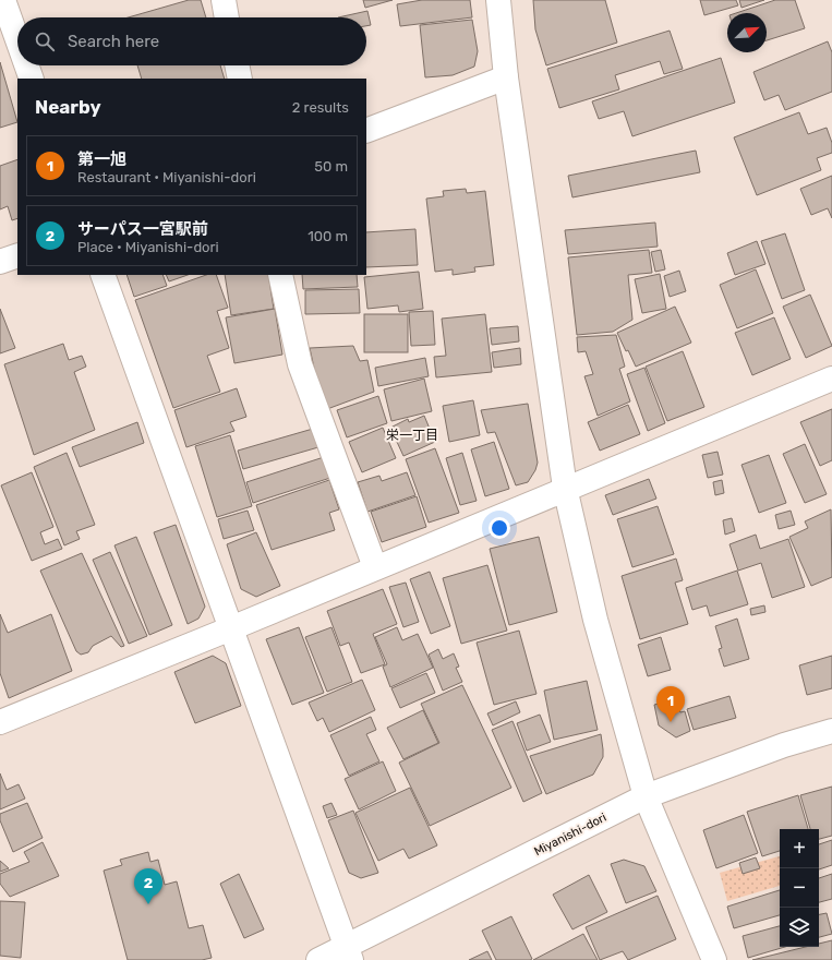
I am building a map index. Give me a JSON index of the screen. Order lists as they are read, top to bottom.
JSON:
{
  "streets": {
    "street": ["Miyanishi-dori"]
  },
  "districts": ["栄一丁目"],
  "north": "top right",
  "page": {
    "search": "Search here",
    "heading": ["Nearby", "2 results"],
    "list": [
      {
        "mark": "1",
        "name": "第一旭",
        "note": "Restaurant · Miyanishi-dori",
        "value": "50 m"
      },
      {
        "mark": "2",
        "name": "サーパス一宮駅前",
        "note": "Place · Miyanishi-dori",
        "value": "100 m"
      }
    ],
    "pins": ["1", "2"],
    "map_buttons": ["+", "−"]
  }
}
